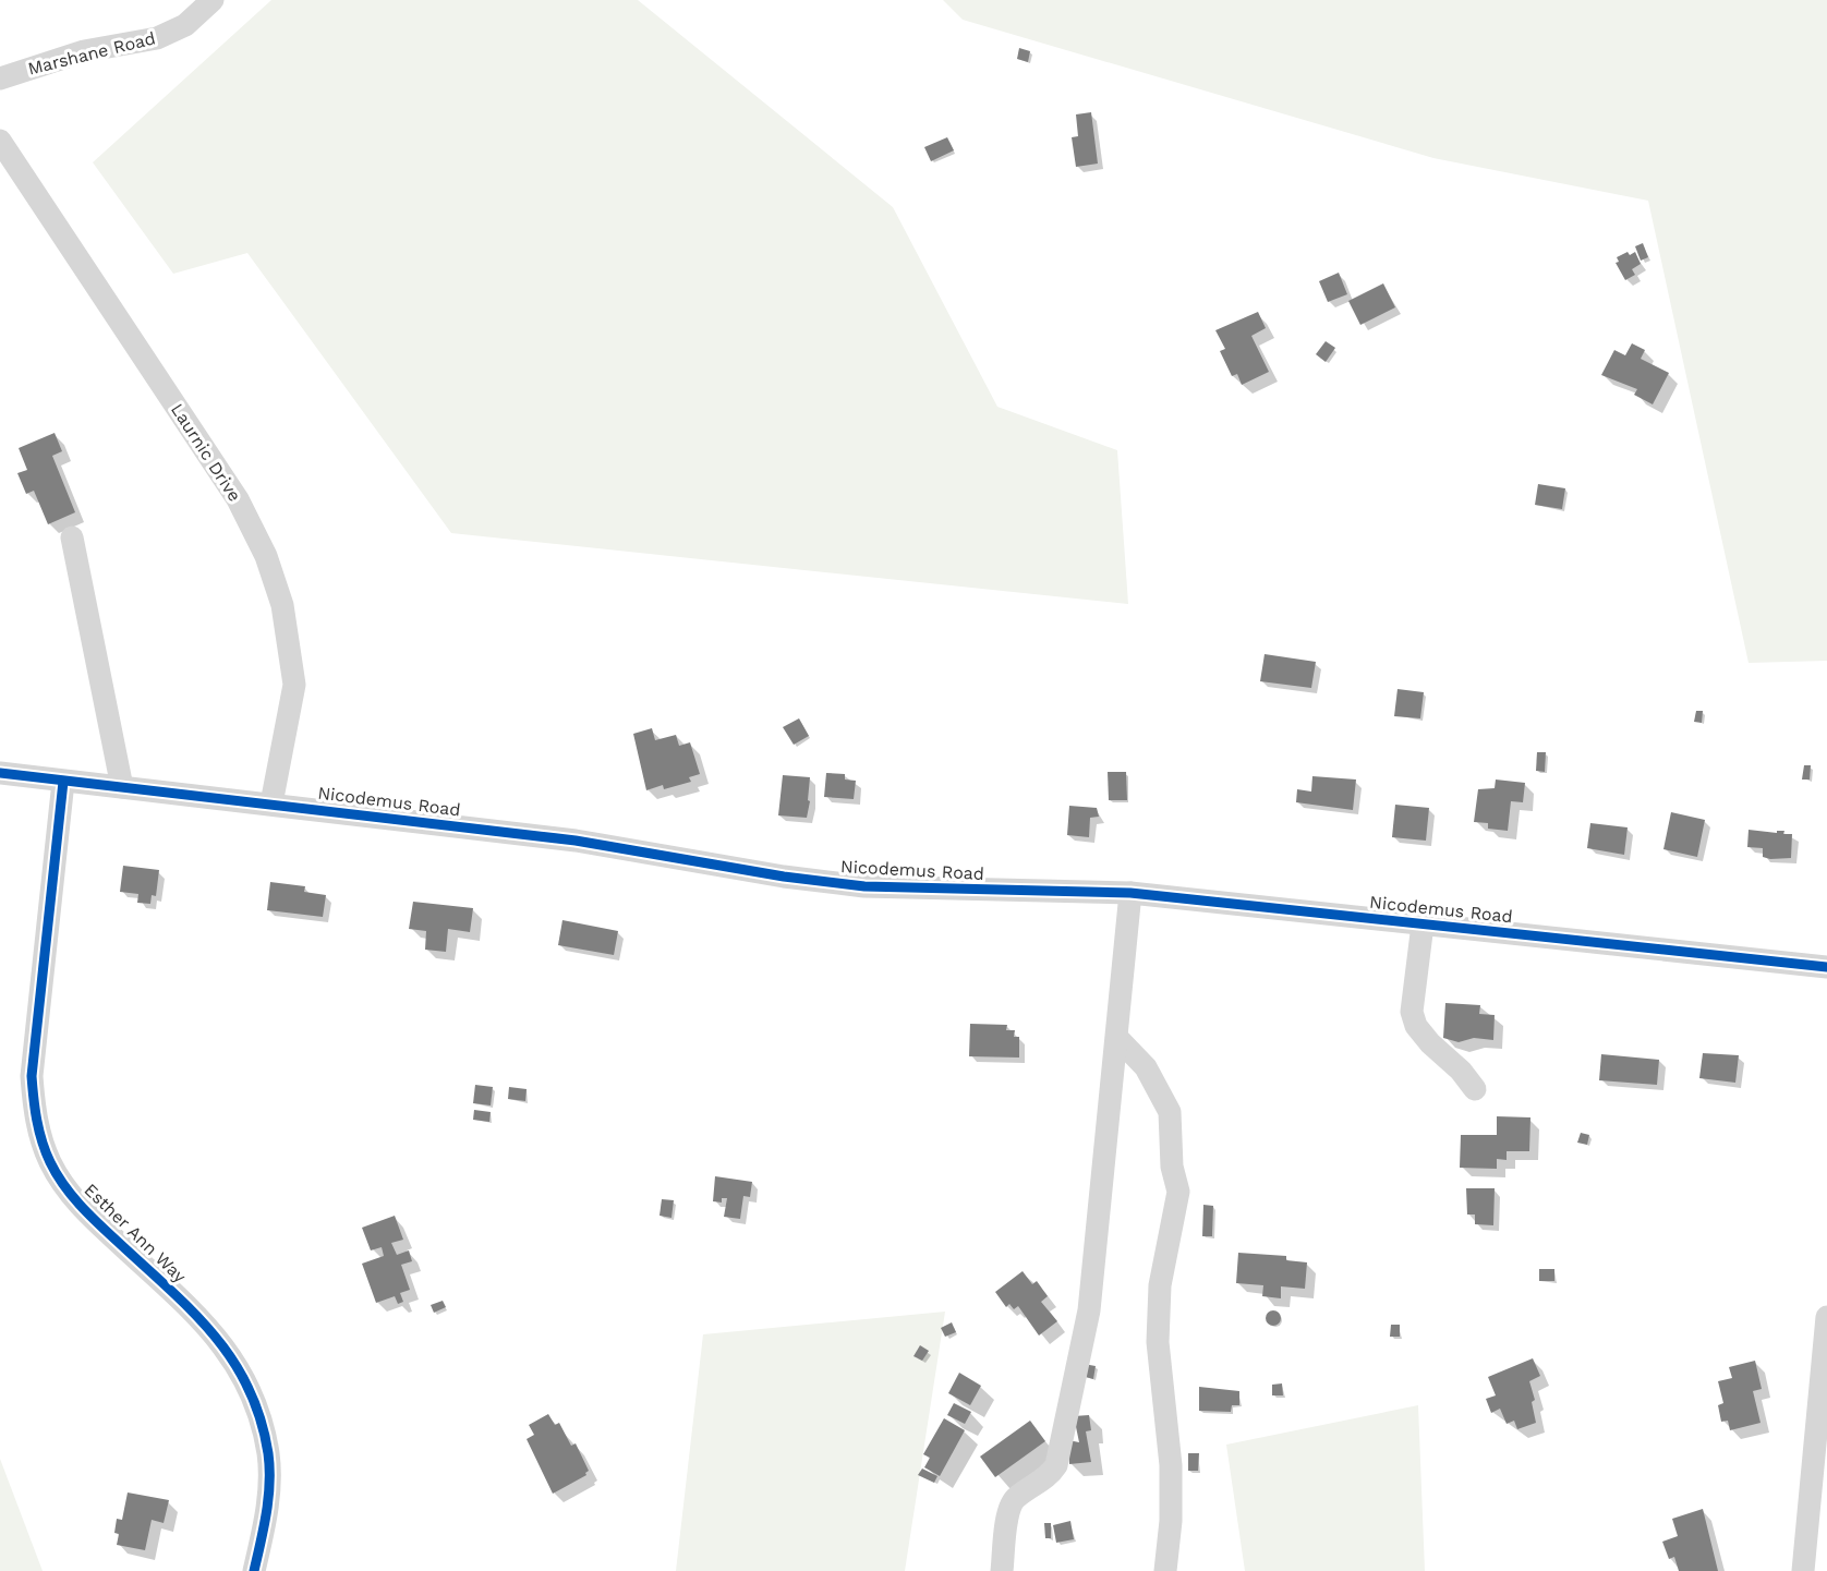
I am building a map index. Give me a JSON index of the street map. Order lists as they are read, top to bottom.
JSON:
{
  "streets": {
    "street": [
      "Marshane Road",
      "Laurnic Drive",
      "Nicodemus Road",
      "Esther Ann Way"
    ]
  },
  "crossings": [
    ["Laurnic Drive", "Nicodemus Road"],
    ["Nicodemus Road", "Esther Ann Way"]
  ]
}
